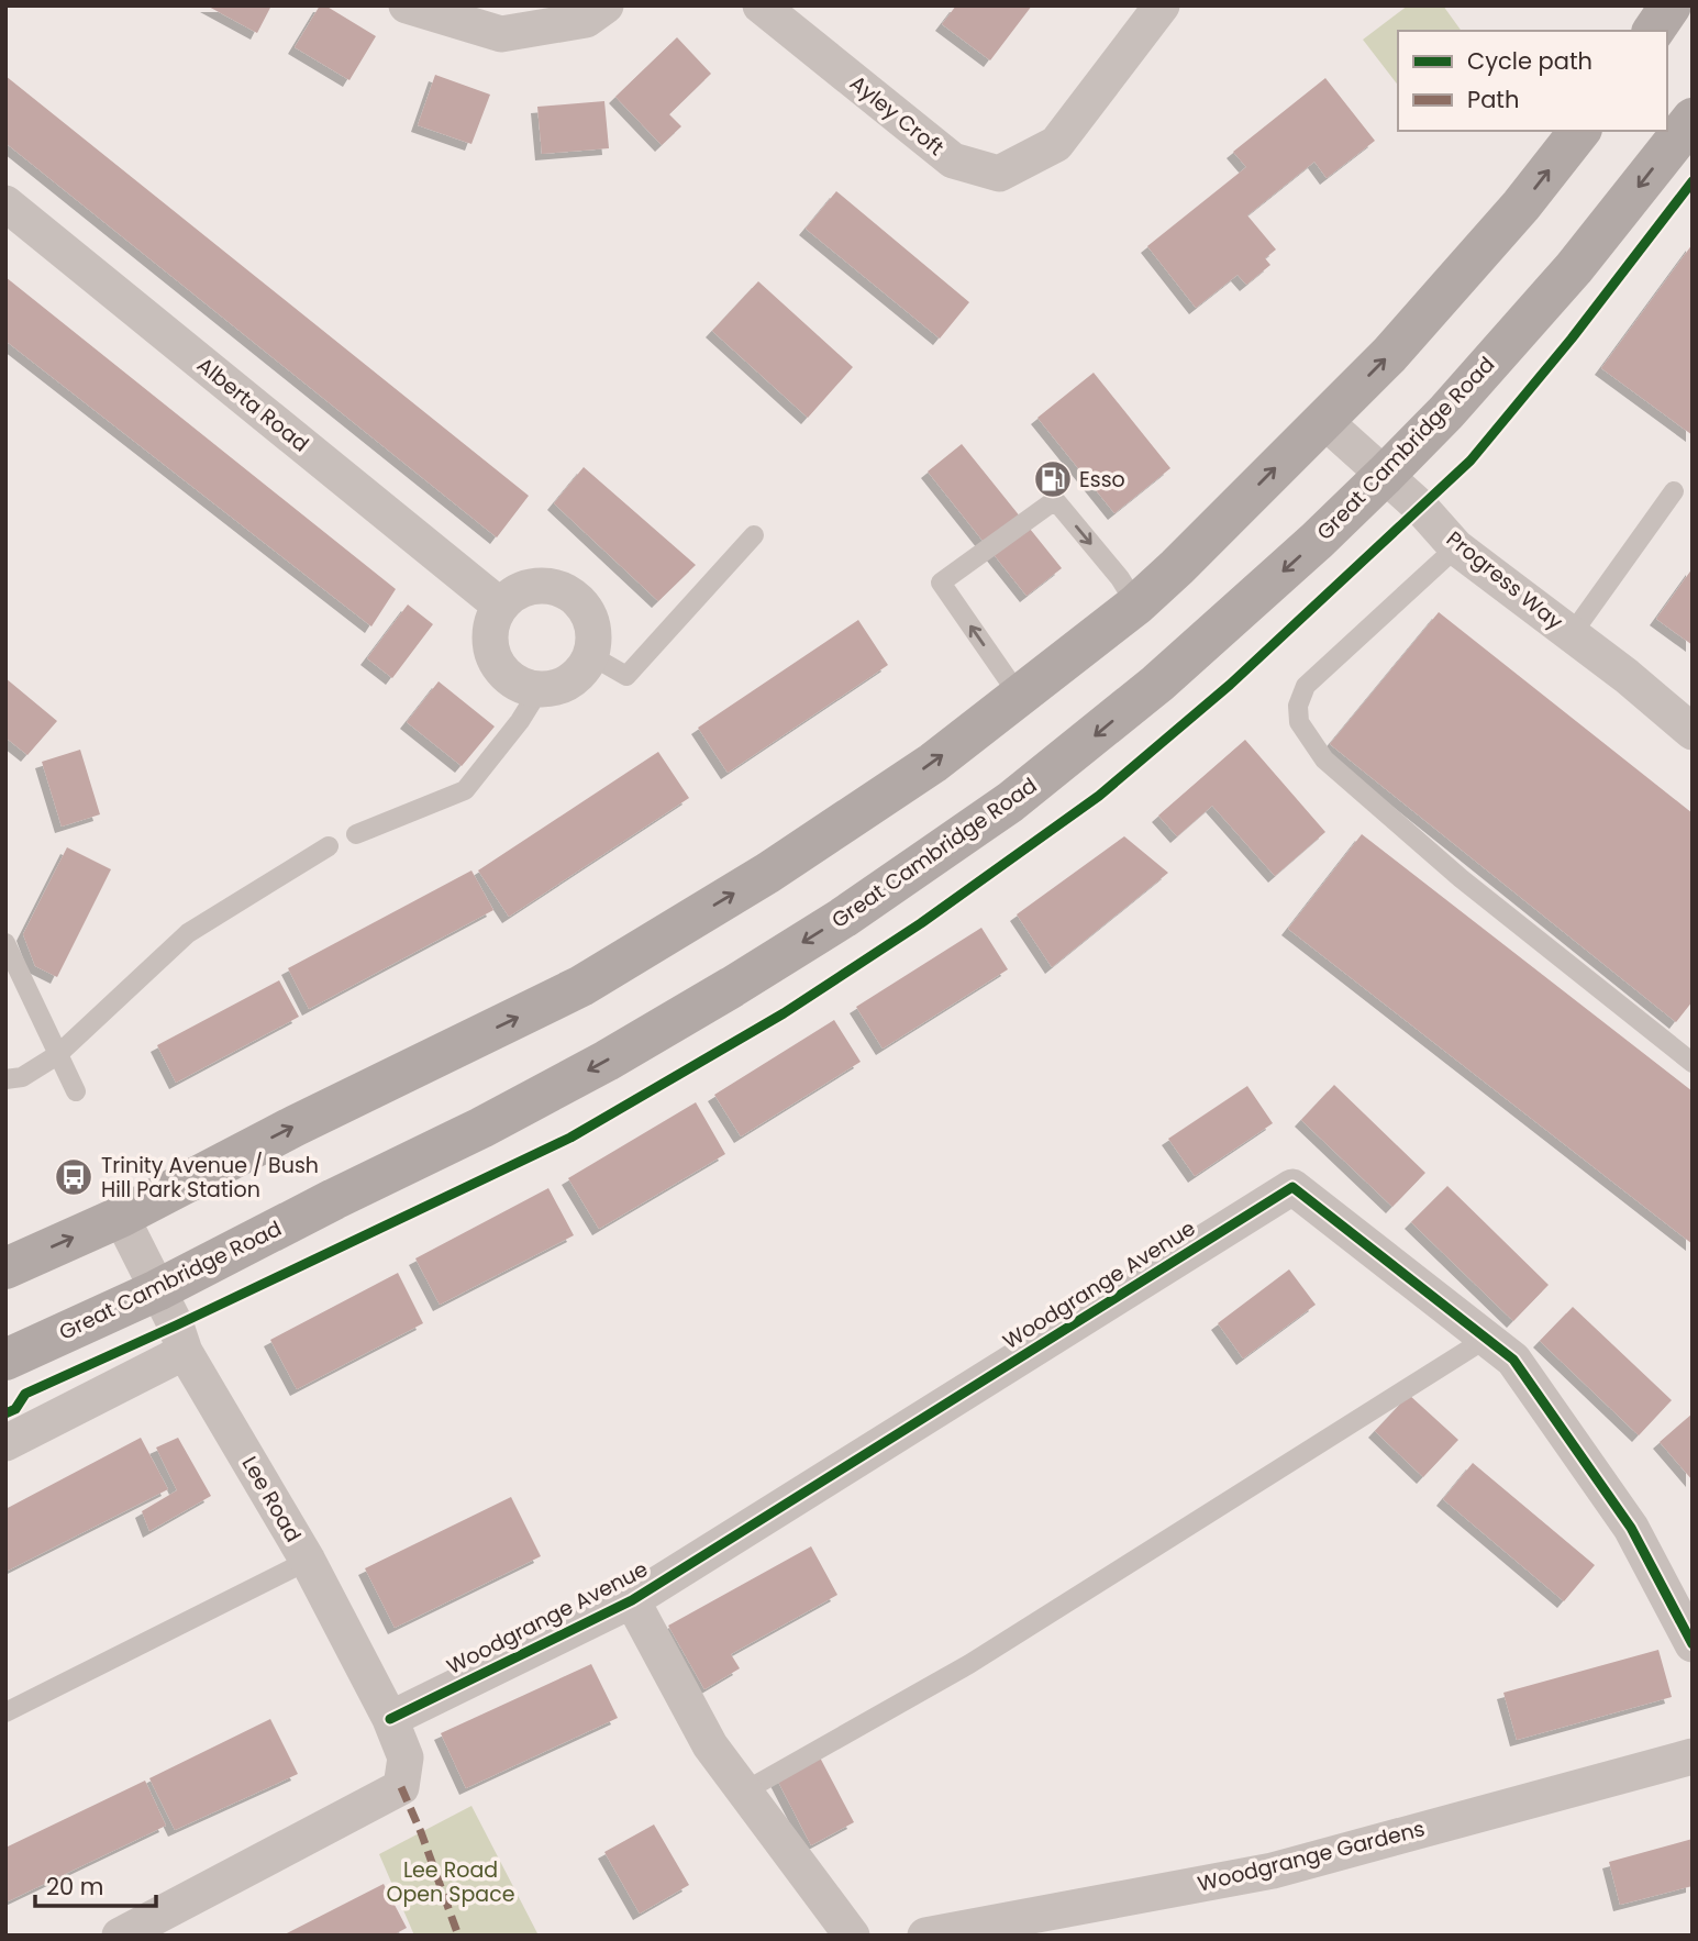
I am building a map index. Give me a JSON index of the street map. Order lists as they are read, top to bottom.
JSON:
{
  "streets": {
    "highway": ["Great Cambridge Road"],
    "street": [
      "Ayley Croft",
      "Alberta Road",
      "Progress Way",
      "Woodgrange Avenue",
      "Lee Road",
      "Woodgrange Gardens"
    ]
  },
  "crossings": [
    ["Great Cambridge Road", "Progress Way"],
    ["Great Cambridge Road", "Lee Road"],
    ["Woodgrange Avenue", "Lee Road"]
  ],
  "parks": ["Lee Road Open Space"],
  "places": {
    "fuel station": ["Esso"],
    "bus stop": ["Trinity Avenue / Bush Hill Park Station"]
  },
  "legend": ["Cycle path", "Path"],
  "scale_bar": "20 m"
}
